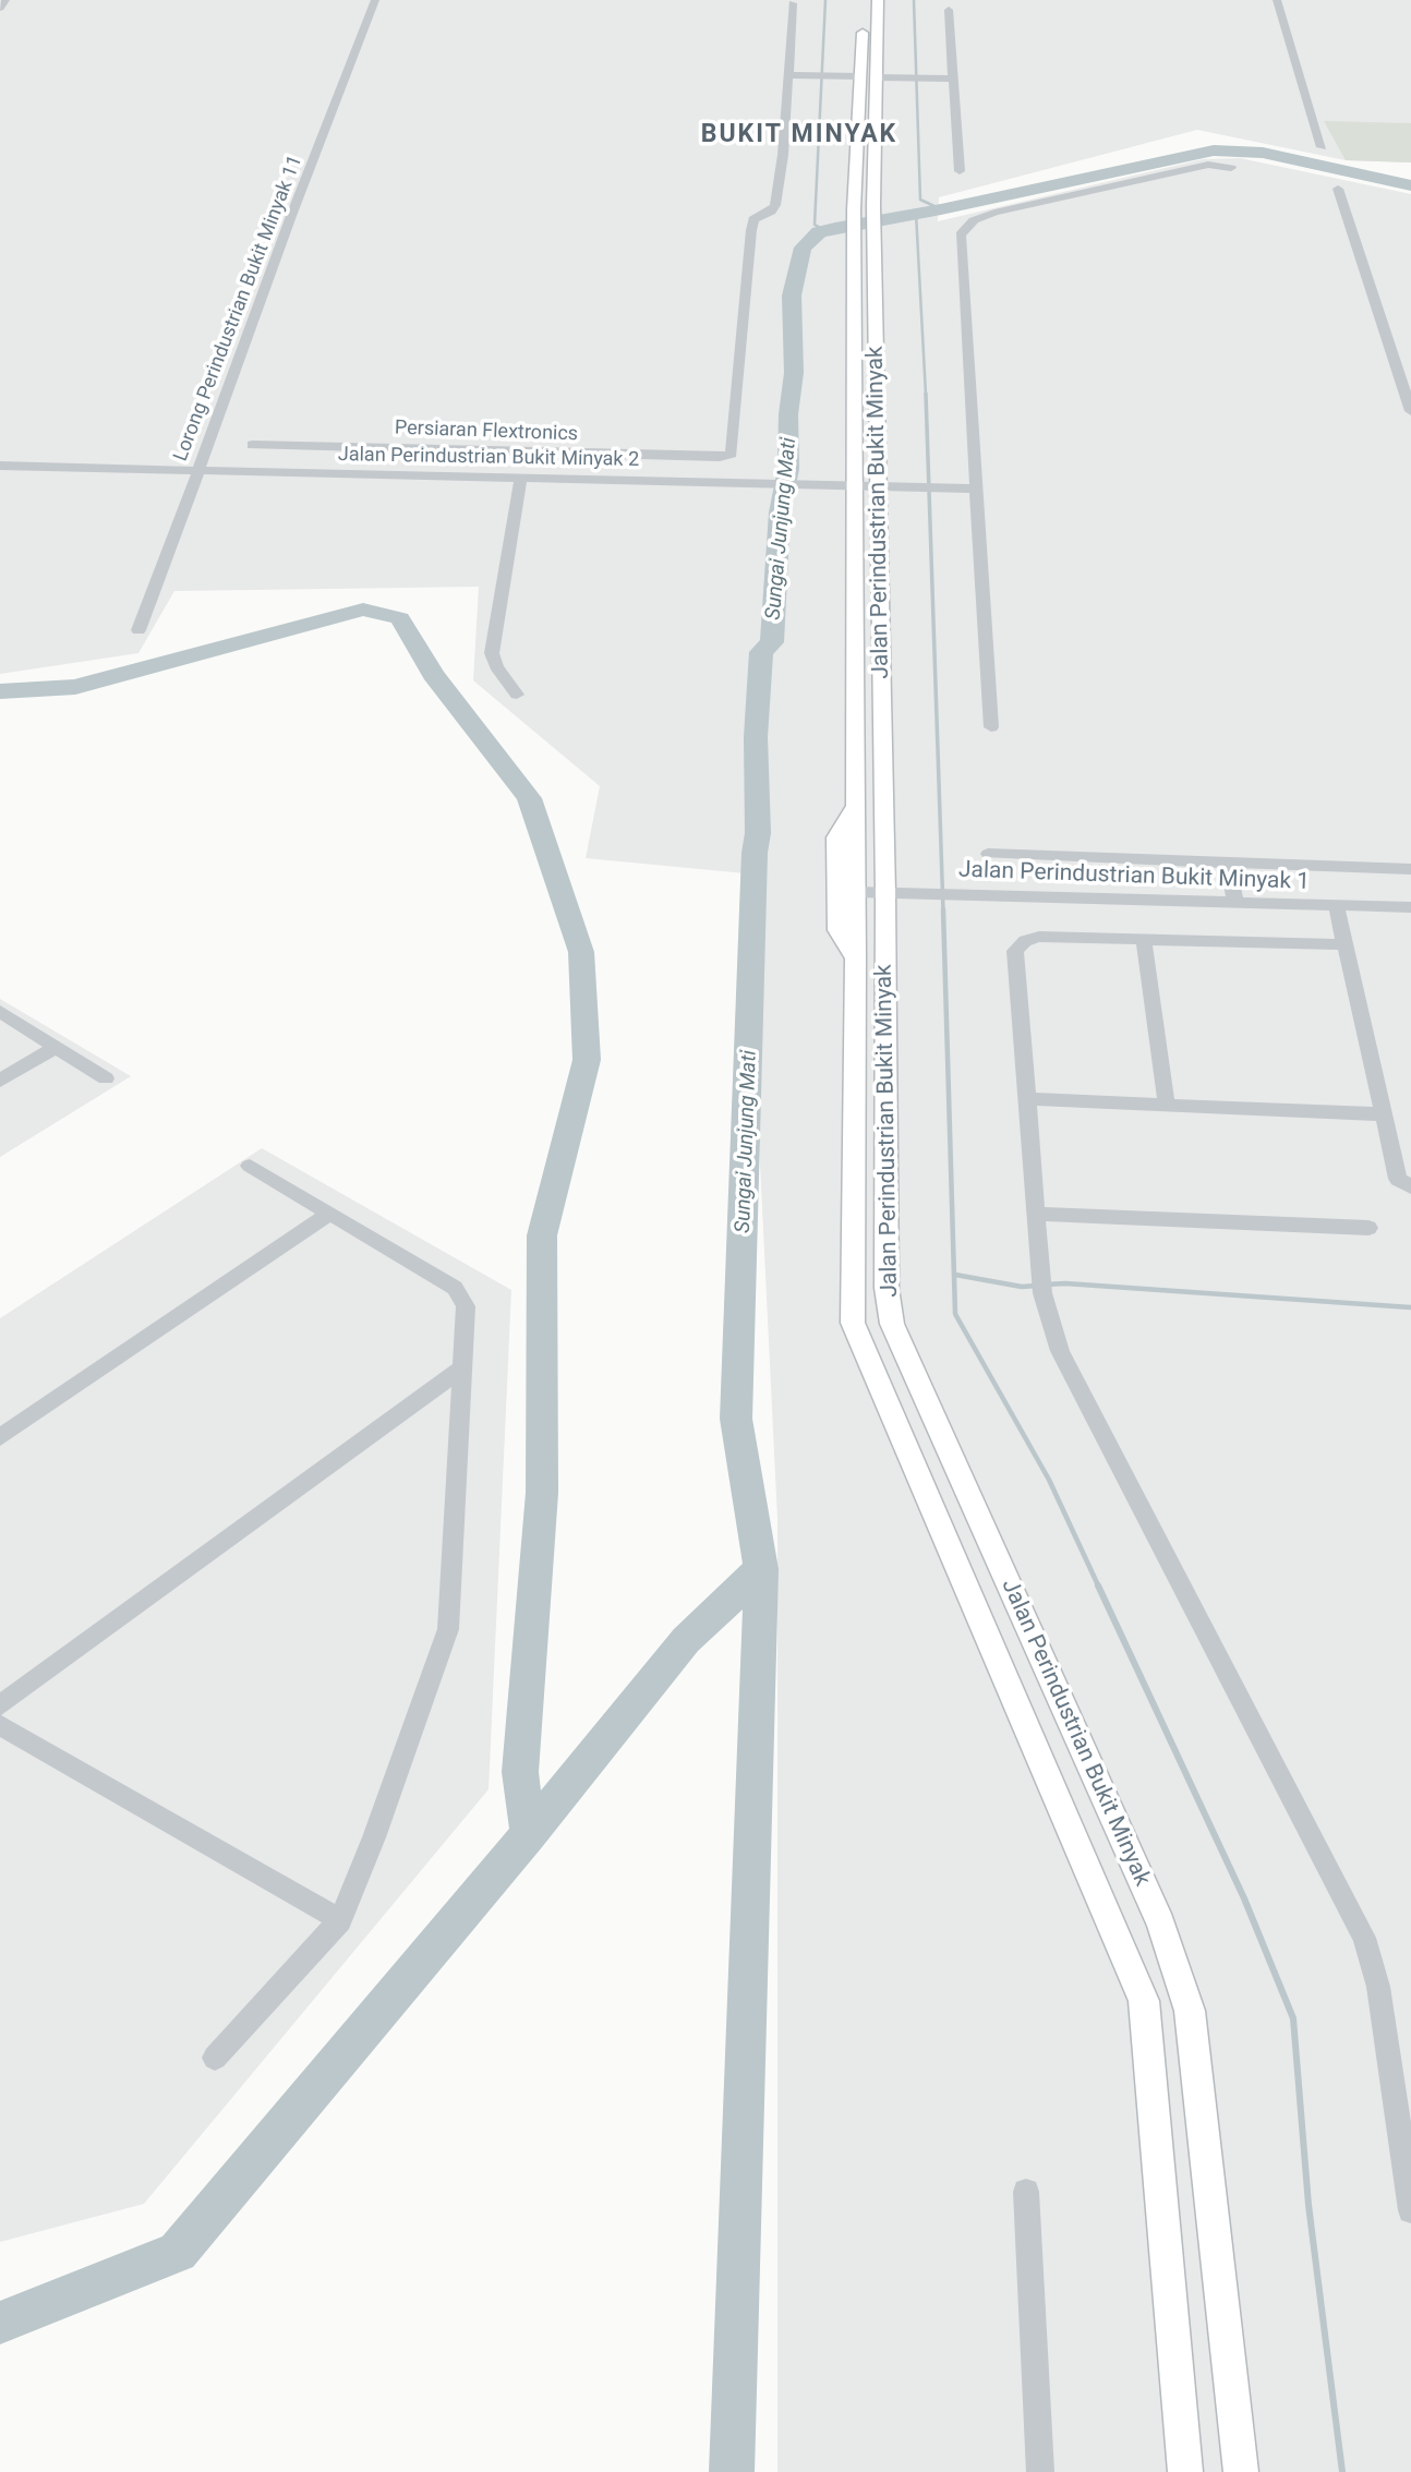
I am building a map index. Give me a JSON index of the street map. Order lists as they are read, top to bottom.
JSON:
{
  "streets": {
    "main road": ["Jalan Perindustrian Bukit Minyak"],
    "street": [
      "Lorong Perindustrian Bukit Minyak 11",
      "Persiaran Flextronics",
      "Jalan Perindustrian Bukit Minyak 2",
      "Jalan Perindustrian Bukit Minyak 1"
    ]
  },
  "crossings": [
    ["Lorong Perindustrian Bukit Minyak 11", "Jalan Perindustrian Bukit Minyak 2"],
    ["Jalan Perindustrian Bukit Minyak 2", "Jalan Perindustrian Bukit Minyak"],
    ["Jalan Perindustrian Bukit Minyak", "Jalan Perindustrian Bukit Minyak 1"]
  ],
  "districts": ["BUKIT MINYAK"],
  "water": ["Sungai Junjung Mati"]
}
